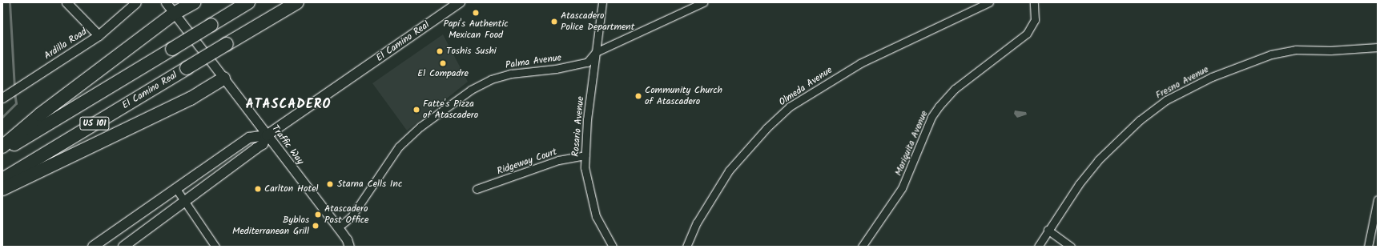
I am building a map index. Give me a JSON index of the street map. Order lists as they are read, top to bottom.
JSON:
{
  "streets": {
    "highway": ["El Camino Real", "US 101"],
    "street": [
      "Ardilla Road",
      "Palma Avenue",
      "Fresno Avenue",
      "Olmeda Avenue",
      "Rosario Avenue",
      "Mariquita Avenue",
      "Traffic Way",
      "Ridgeway Court"
    ]
  },
  "crossings": [
    ["El Camino Real", "Traffic Way"],
    ["Palma Avenue", "Rosario Avenue"],
    ["Palma Avenue", "Traffic Way"],
    ["Rosario Avenue", "Ridgeway Court"]
  ],
  "districts": ["ATASCADERO"],
  "places": [
    "Papi's Authentic Mexican Food",
    "Atascadero Police Department",
    "Toshis Sushi",
    "El Compadre",
    "Community Church of Atascadero",
    "Fatte's Pizza of Atascadero",
    "Starna Cells Inc",
    "Carlton Hotel",
    "Atascadero Post Office",
    "Byblos Mediterranean Grill"
  ]
}
